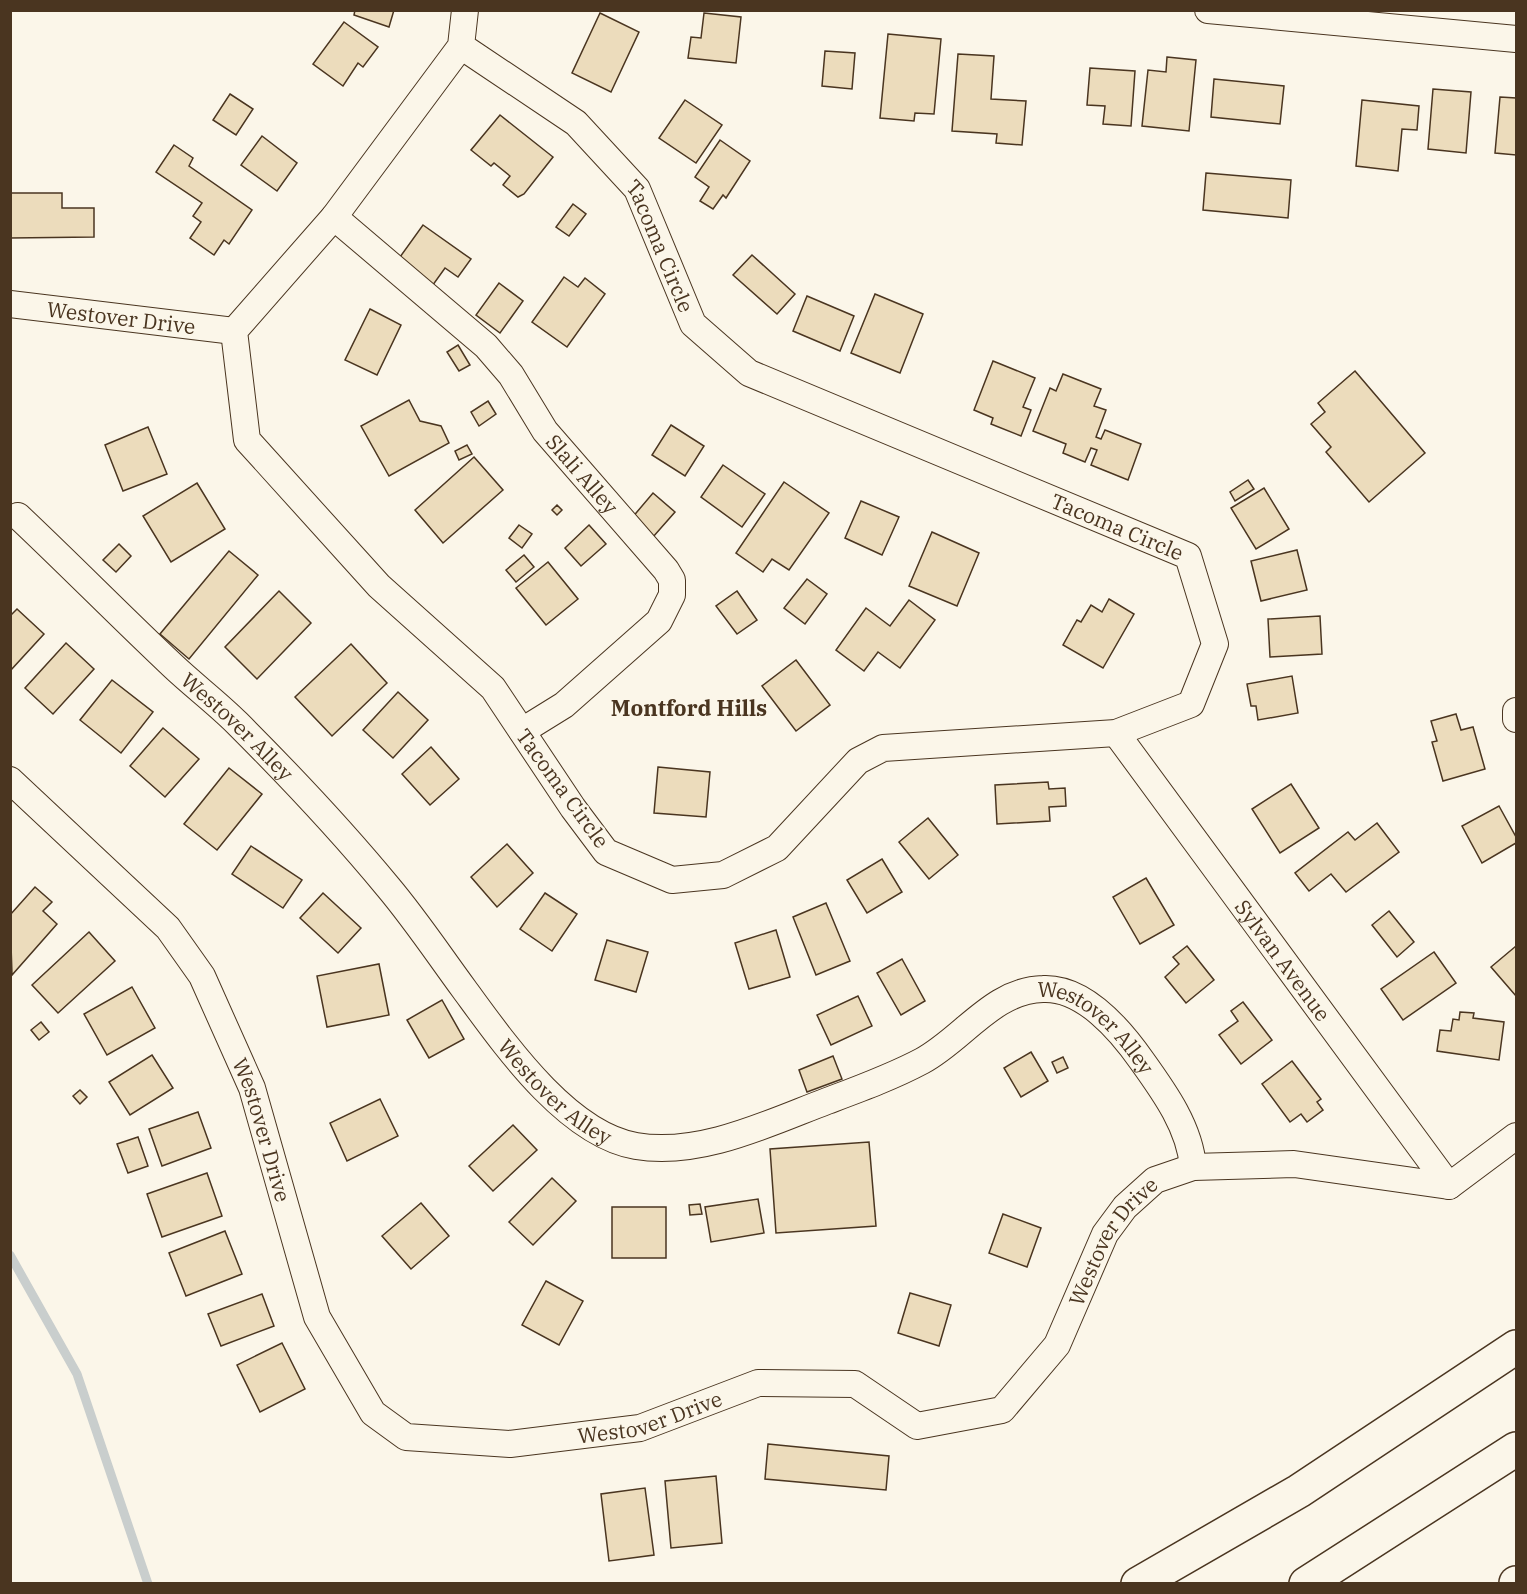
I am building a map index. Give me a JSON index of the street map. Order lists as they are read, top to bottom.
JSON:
{
  "streets": {
    "street": [
      "Tacoma Circle",
      "Westover Drive",
      "Slali Alley",
      "Westover Alley",
      "Sylvan Avenue"
    ]
  },
  "crossings": [
    ["Tacoma Circle", "Westover Drive"],
    ["Tacoma Circle", "Slali Alley"],
    ["Tacoma Circle", "Sylvan Avenue"],
    ["Westover Drive", "Westover Alley"],
    ["Westover Drive", "Sylvan Avenue"]
  ],
  "districts": ["Montford Hills"]
}
